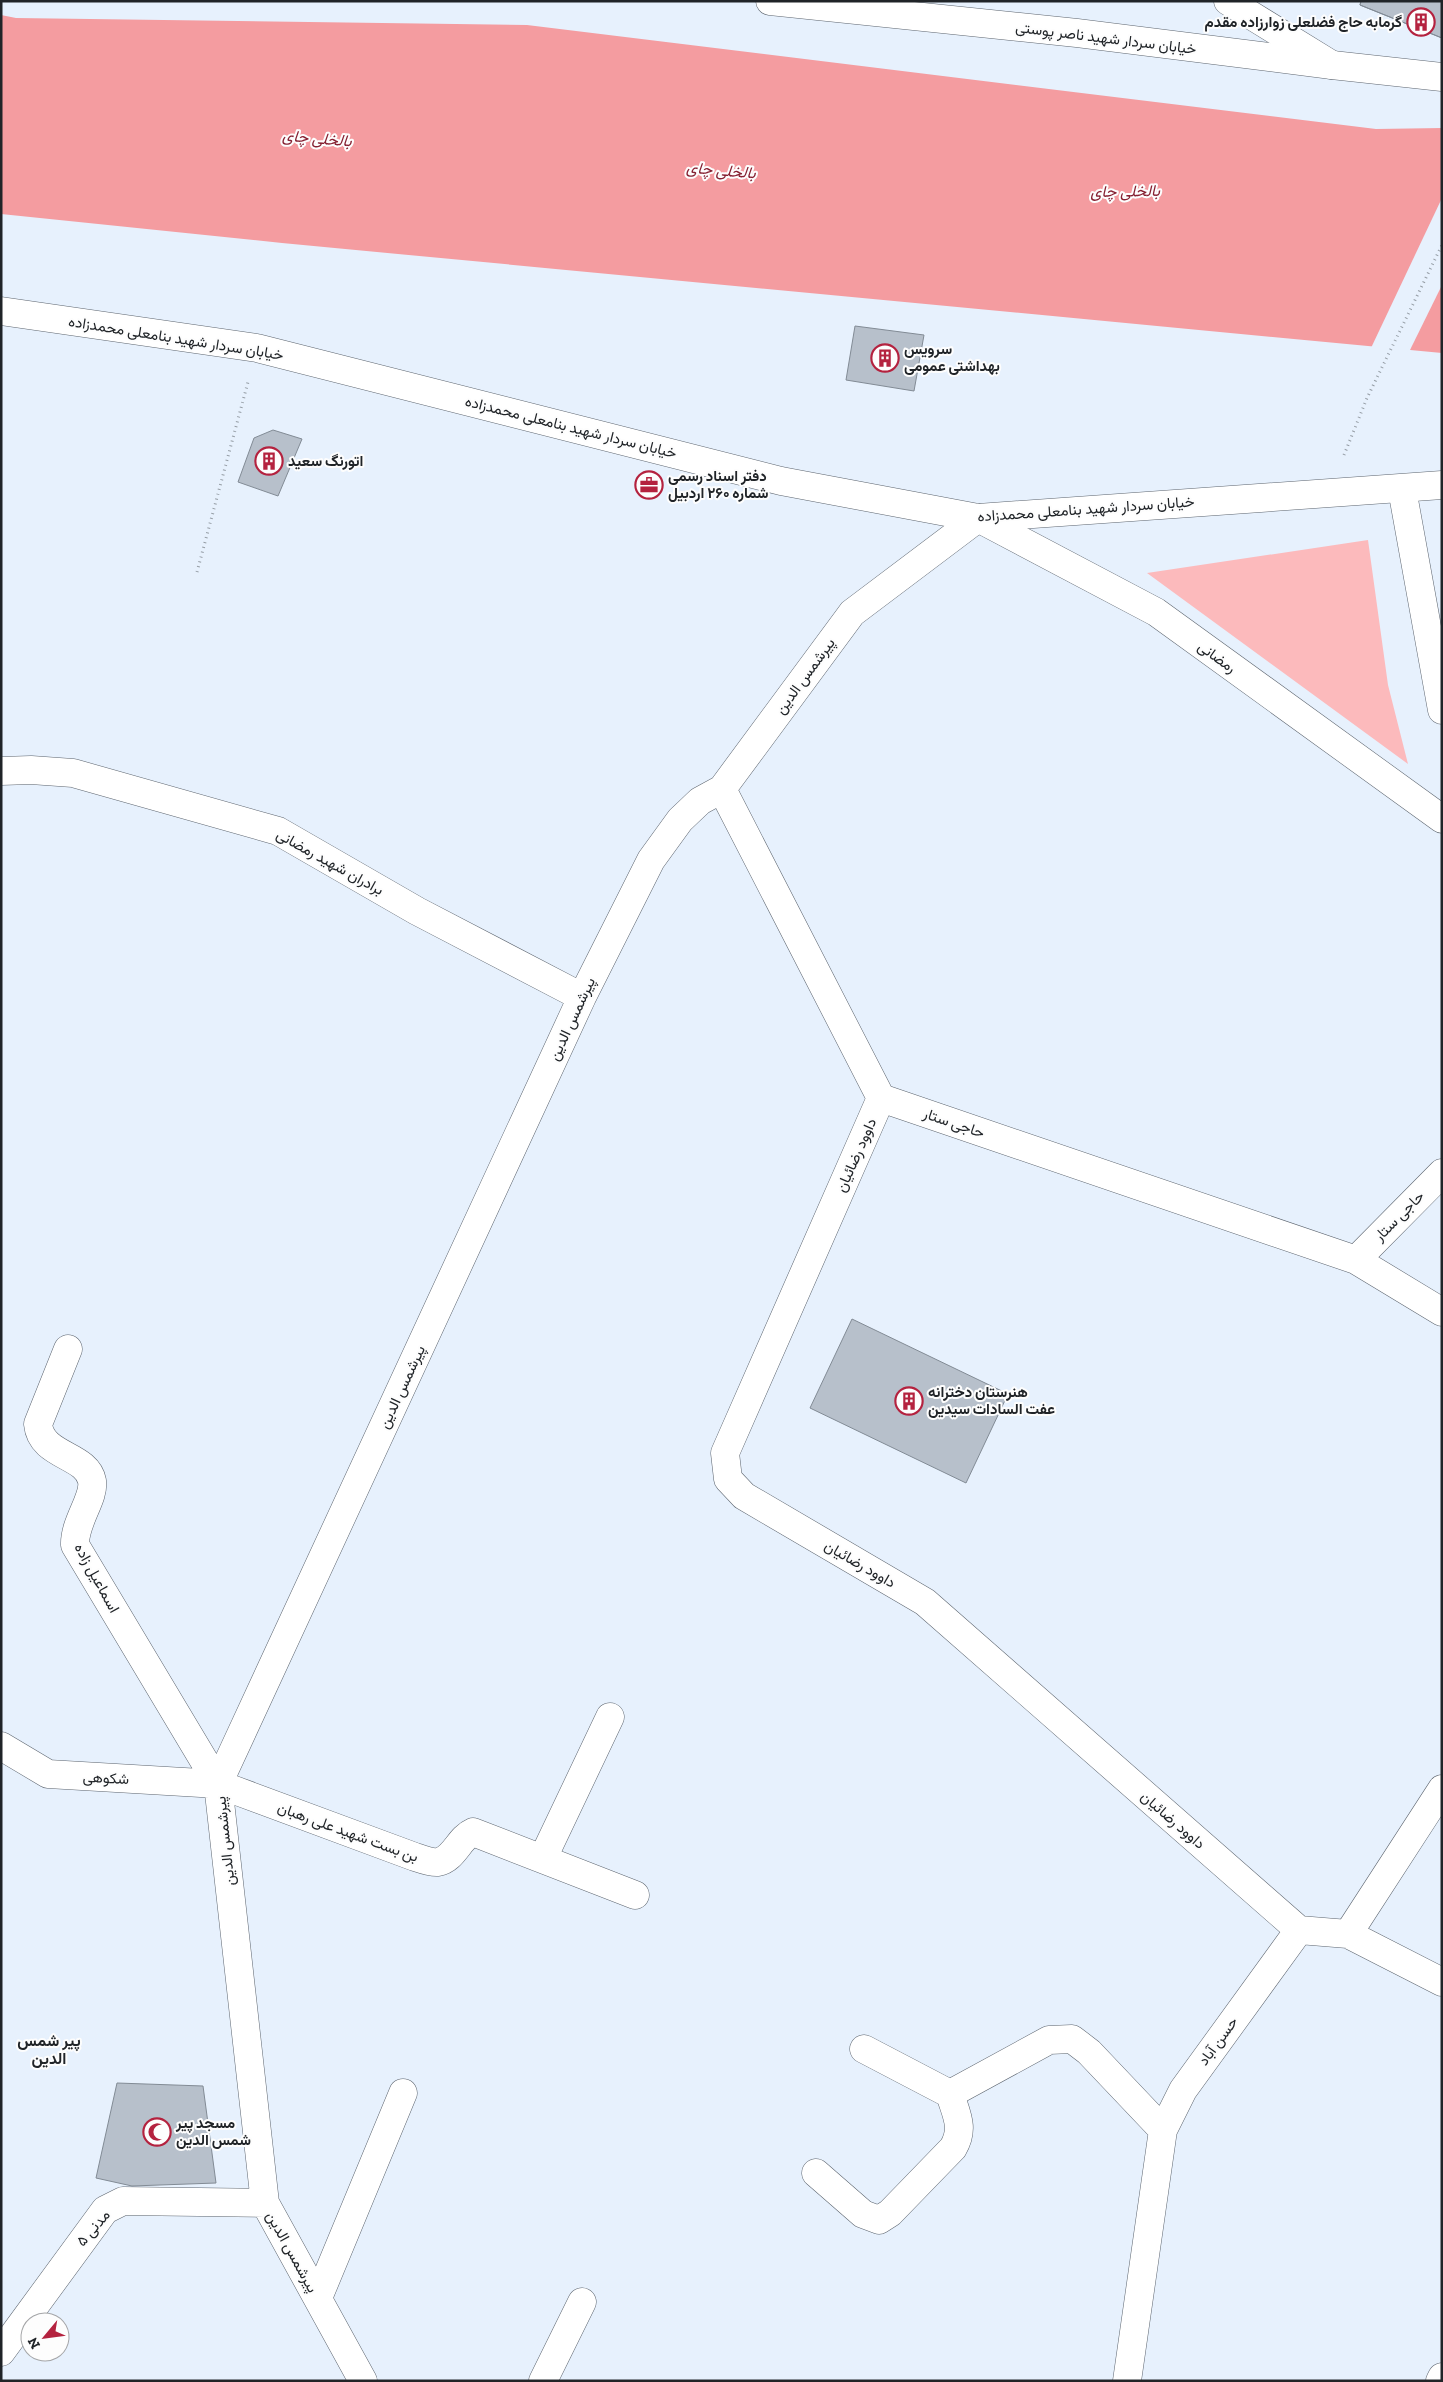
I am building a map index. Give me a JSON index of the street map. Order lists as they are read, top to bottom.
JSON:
{
  "streets": {
    "street": [
      "خیابان سردار شهید ناصر پوستی",
      "خیابان سردار شهید بنامعلی محمدزاده",
      "رمضانی",
      "پیرشمس الدین",
      "برادران شهید رمضانی",
      "حاجی ستار",
      "داوود رضائیان",
      "اسماعیل زاده",
      "شکوهی",
      "بن بست شهید علی رهبان",
      "حسن آباد",
      "مدنی ۵"
    ]
  },
  "crossings": [
    ["خیابان سردار شهید بنامعلی محمدزاده", "رمضانی"],
    ["خیابان سردار شهید بنامعلی محمدزاده", "پیرشمس الدین"],
    ["رمضانی", "پیرشمس الدین"],
    ["پیرشمس الدین", "برادران شهید رمضانی"],
    ["پیرشمس الدین", "اسماعیل زاده"],
    ["پیرشمس الدین", "شکوهی"],
    ["پیرشمس الدین", "بن بست شهید علی رهبان"],
    ["پیرشمس الدین", "مدنی ۵"],
    ["حاجی ستار", "داوود رضائیان"],
    ["داوود رضائیان", "حسن آباد"],
    ["اسماعیل زاده", "شکوهی"],
    ["اسماعیل زاده", "بن بست شهید علی رهبان"],
    ["شکوهی", "بن بست شهید علی رهبان"]
  ],
  "districts": ["پیر شمس الدین"],
  "water": ["بالخلی چای"],
  "places": {
    "building": [
      "گرمابه حاج فضلعلی زوارزاده مقدم",
      "سرویس بهداشتی عمومی",
      "اتورنگ سعید",
      "هنرستان دخترانه عفت السادات سیدین"
    ],
    "office": ["دفتر اسناد رسمی شماره ۲۶۰ اردبیل"],
    "mosque": ["مسجد پیر شمس الدین"]
  },
  "north": "bottom left"
}
